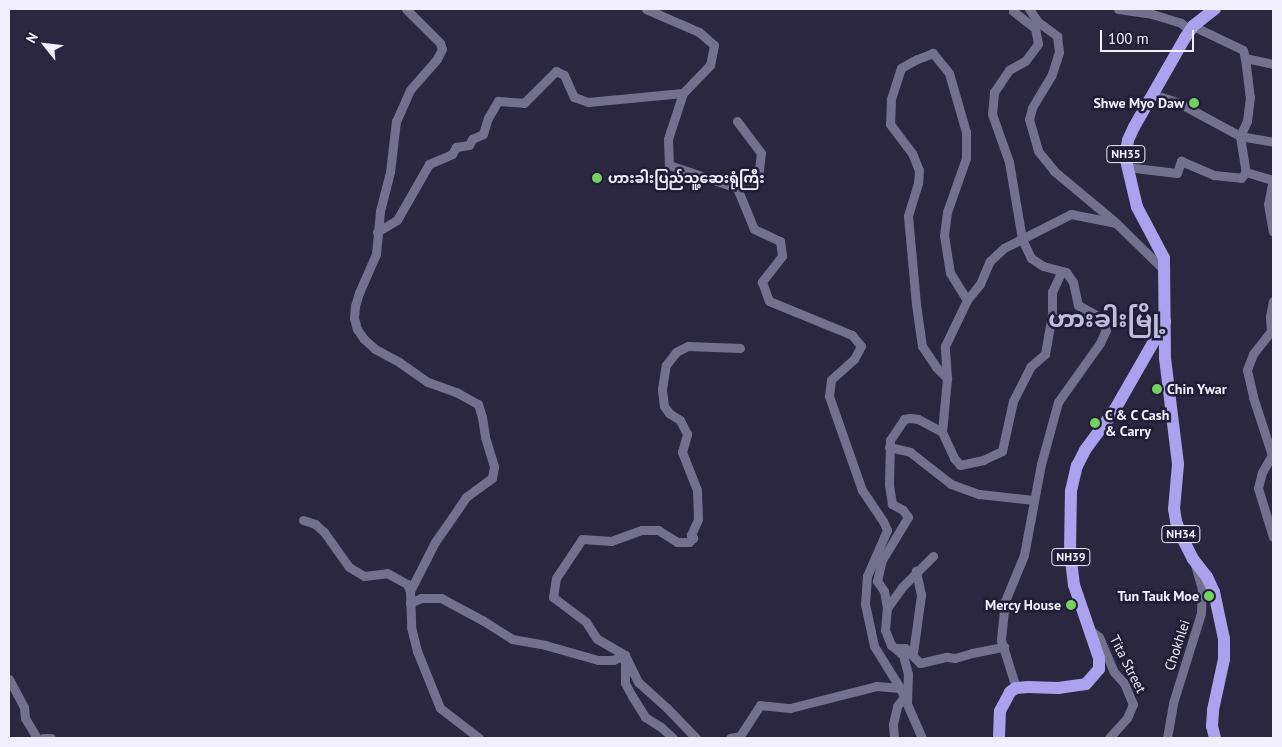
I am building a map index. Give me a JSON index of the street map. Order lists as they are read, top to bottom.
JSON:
{
  "streets": {
    "highway": ["NH35", "NH34", "NH39"],
    "street": ["Chokhlei", "Tita Street"]
  },
  "crossings": [
    ["NH35", "NH34"],
    ["NH35", "NH39"],
    ["NH34", "NH39"],
    ["NH34", "Chokhlei"],
    ["NH39", "Tita Street"]
  ],
  "districts": ["ဟားခါးမြို့"],
  "places": [
    "Shwe Myo Daw",
    "ဟားခါးပြည်သူ့ဆေးရုံကြီး",
    "Chin Ywar",
    "C & C Cash & Carry",
    "Tun Tauk Moe",
    "Mercy House"
  ],
  "scale_bar": "100 m",
  "north": "top left"
}
